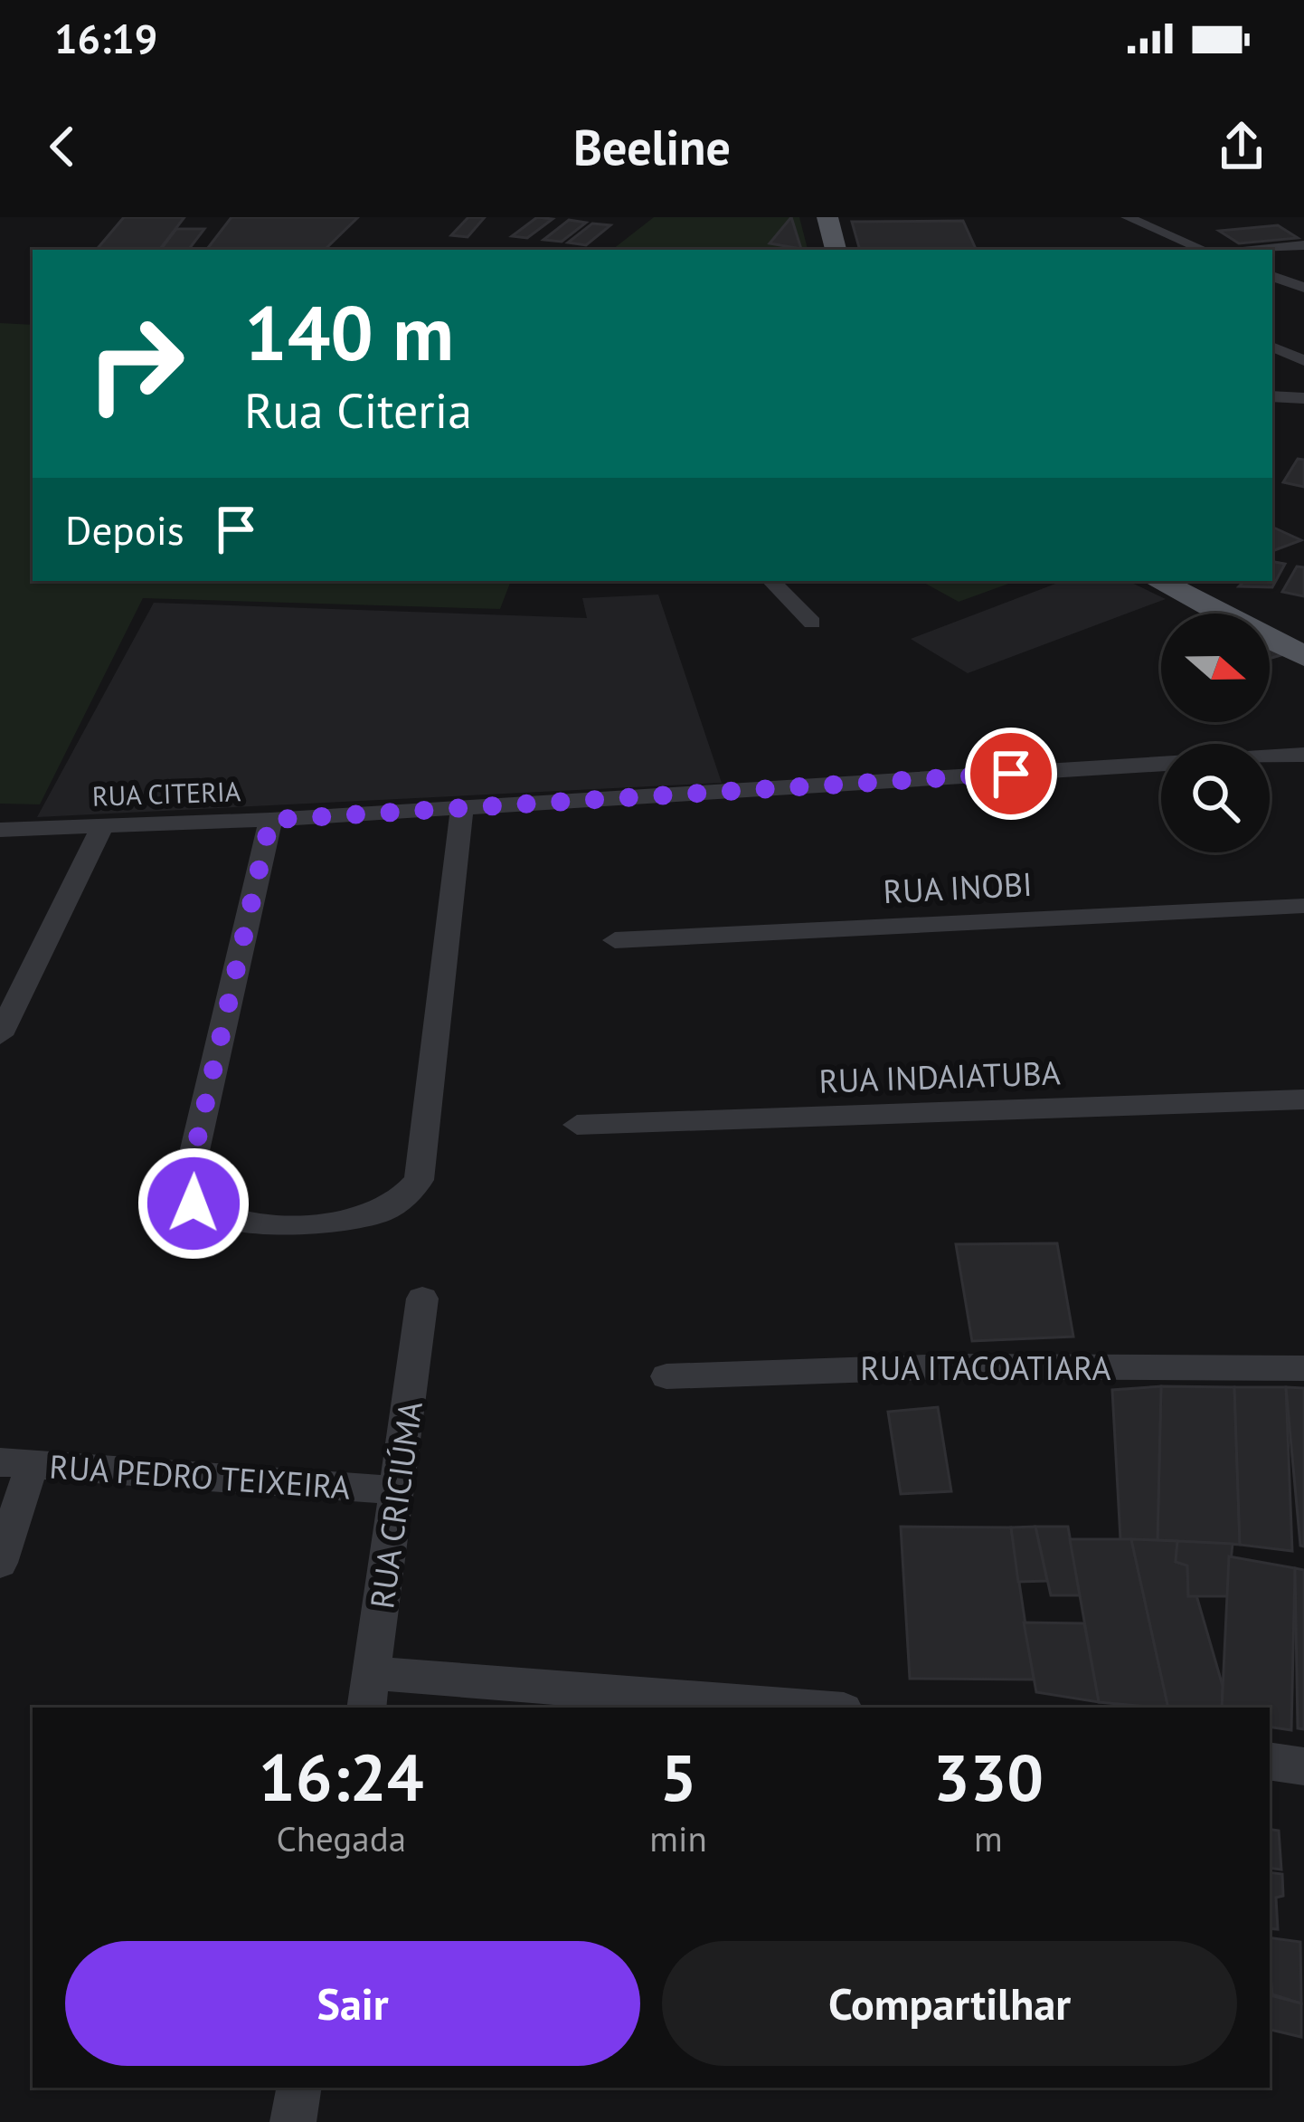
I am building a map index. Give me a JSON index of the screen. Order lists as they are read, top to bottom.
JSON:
{
  "streets": {
    "street": [
      "RUA CITERIA",
      "RUA INOBI",
      "RUA INDAIATUBA",
      "RUA ITACOATIARA",
      "RUA PEDRO TEIXEIRA",
      "RUA CRICIÚMA"
    ]
  },
  "crossings": [
    ["RUA PEDRO TEIXEIRA", "RUA CRICIÚMA"]
  ],
  "north": "right",
  "page": {
    "status": "16:19",
    "header": "Beeline",
    "turn": ["140 m", "Rua Citeria"],
    "then": "Depois",
    "eta": [
      "16:24",
      "Chegada",
      "5",
      "min",
      "330",
      "m"
    ],
    "buttons": ["Sair", "Compartilhar"]
  }
}
